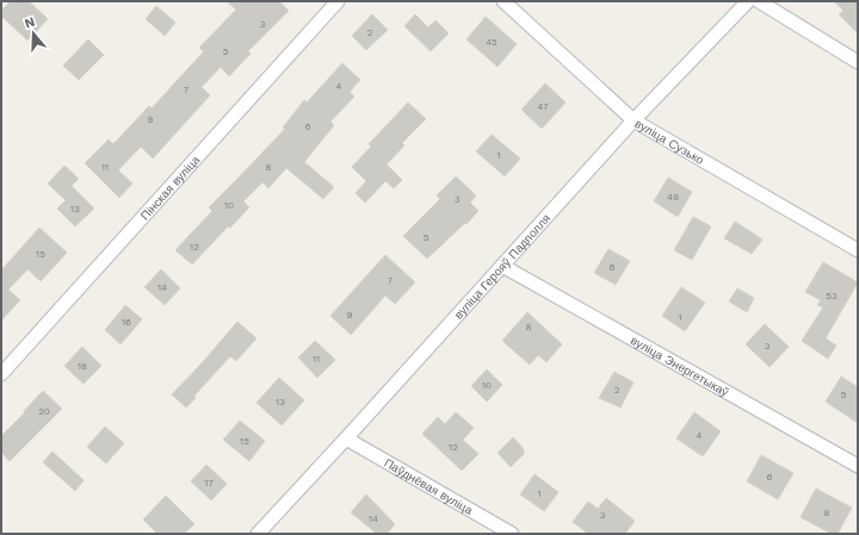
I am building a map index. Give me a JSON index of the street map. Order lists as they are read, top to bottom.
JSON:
{
  "streets": {
    "street": [
      "вуліца Сузько",
      "Пінская вуліца",
      "вуліца Герояў Падполля",
      "вуліца Энергетыкаў",
      "Паўднёвая вуліца"
    ]
  },
  "crossings": [
    ["вуліца Сузько", "вуліца Герояў Падполля"],
    ["вуліца Герояў Падполля", "вуліца Энергетыкаў"],
    ["вуліца Герояў Падполля", "Паўднёвая вуліца"]
  ],
  "house_numbers": [
    "3",
    "2",
    "45",
    "5",
    "4",
    "7",
    "47",
    "9",
    "6",
    "1",
    "11",
    "8",
    "49",
    "3",
    "10",
    "13",
    "5",
    "12",
    "15",
    "6",
    "7",
    "14",
    "53",
    "9",
    "1",
    "16",
    "8",
    "3",
    "11",
    "18",
    "10",
    "2",
    "5",
    "13",
    "20",
    "4",
    "15",
    "12",
    "6",
    "17",
    "1",
    "8",
    "3",
    "14"
  ],
  "north": "top"
}
